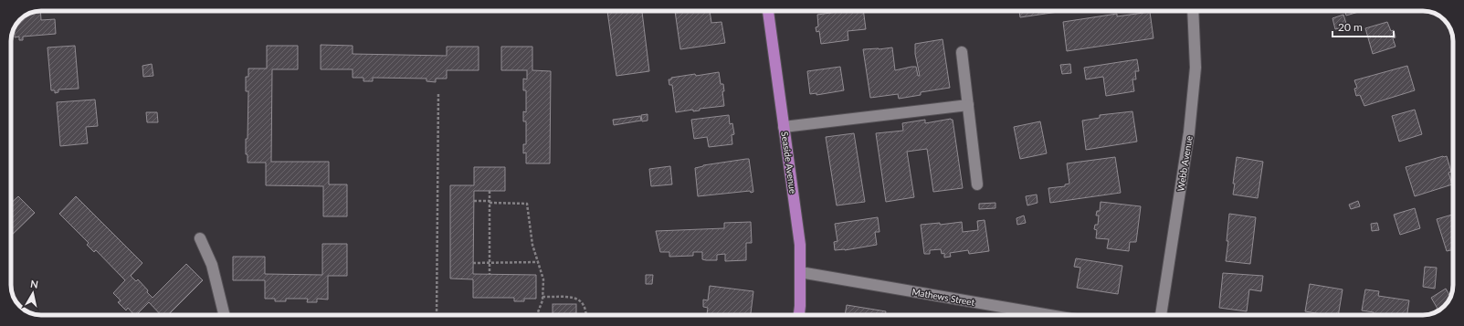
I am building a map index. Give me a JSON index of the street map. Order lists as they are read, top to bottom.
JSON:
{
  "streets": {
    "main road": ["Seaside Avenue"],
    "street": ["Webb Avenue", "Mathews Street"]
  },
  "crossings": [
    ["Seaside Avenue", "Mathews Street"]
  ],
  "scale_bar": "20 m",
  "north": "top"
}
